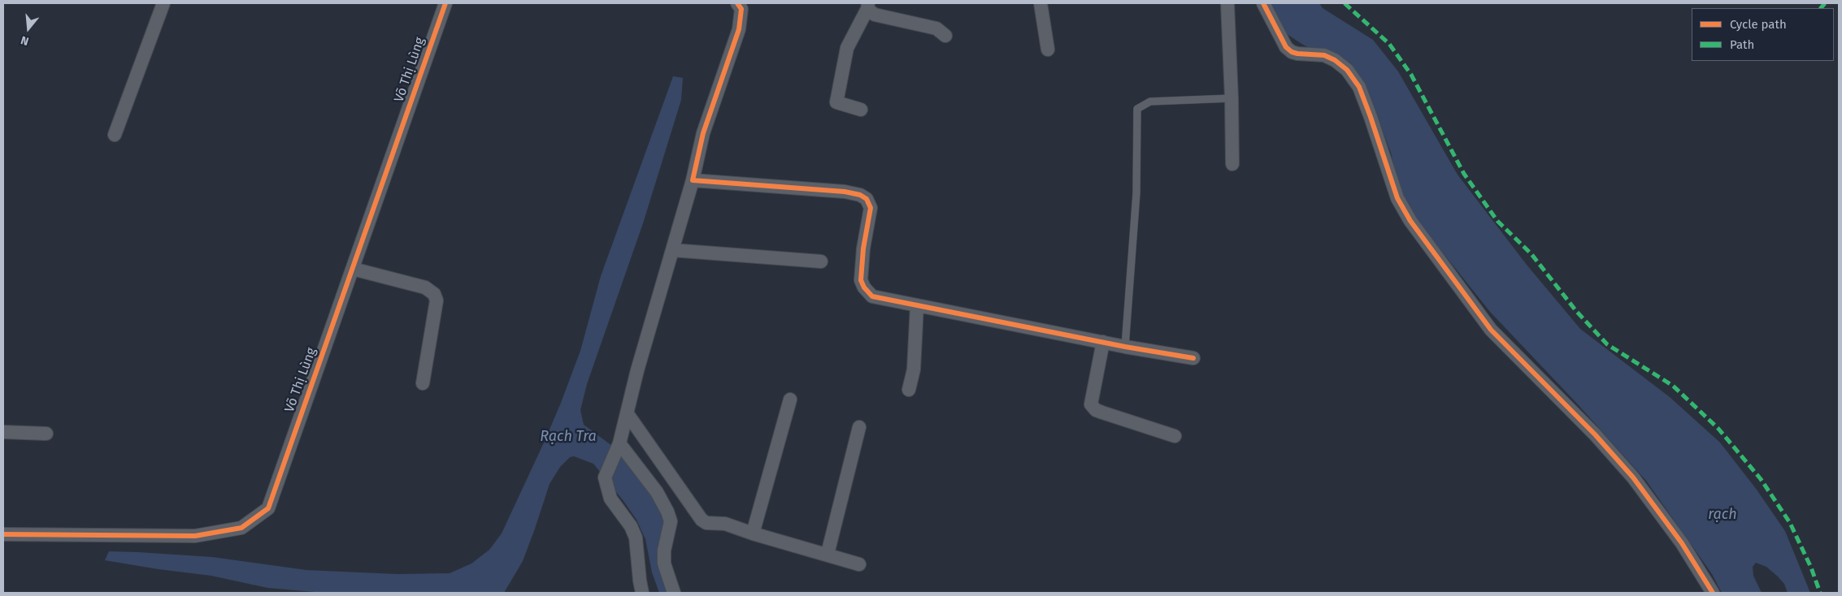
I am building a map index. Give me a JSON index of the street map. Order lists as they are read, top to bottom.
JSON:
{
  "streets": {
    "street": ["Võ Thị Lùng"]
  },
  "water": ["Rạch Tra", "rạch"],
  "legend": ["Cycle path", "Path"],
  "north": "bottom"
}
